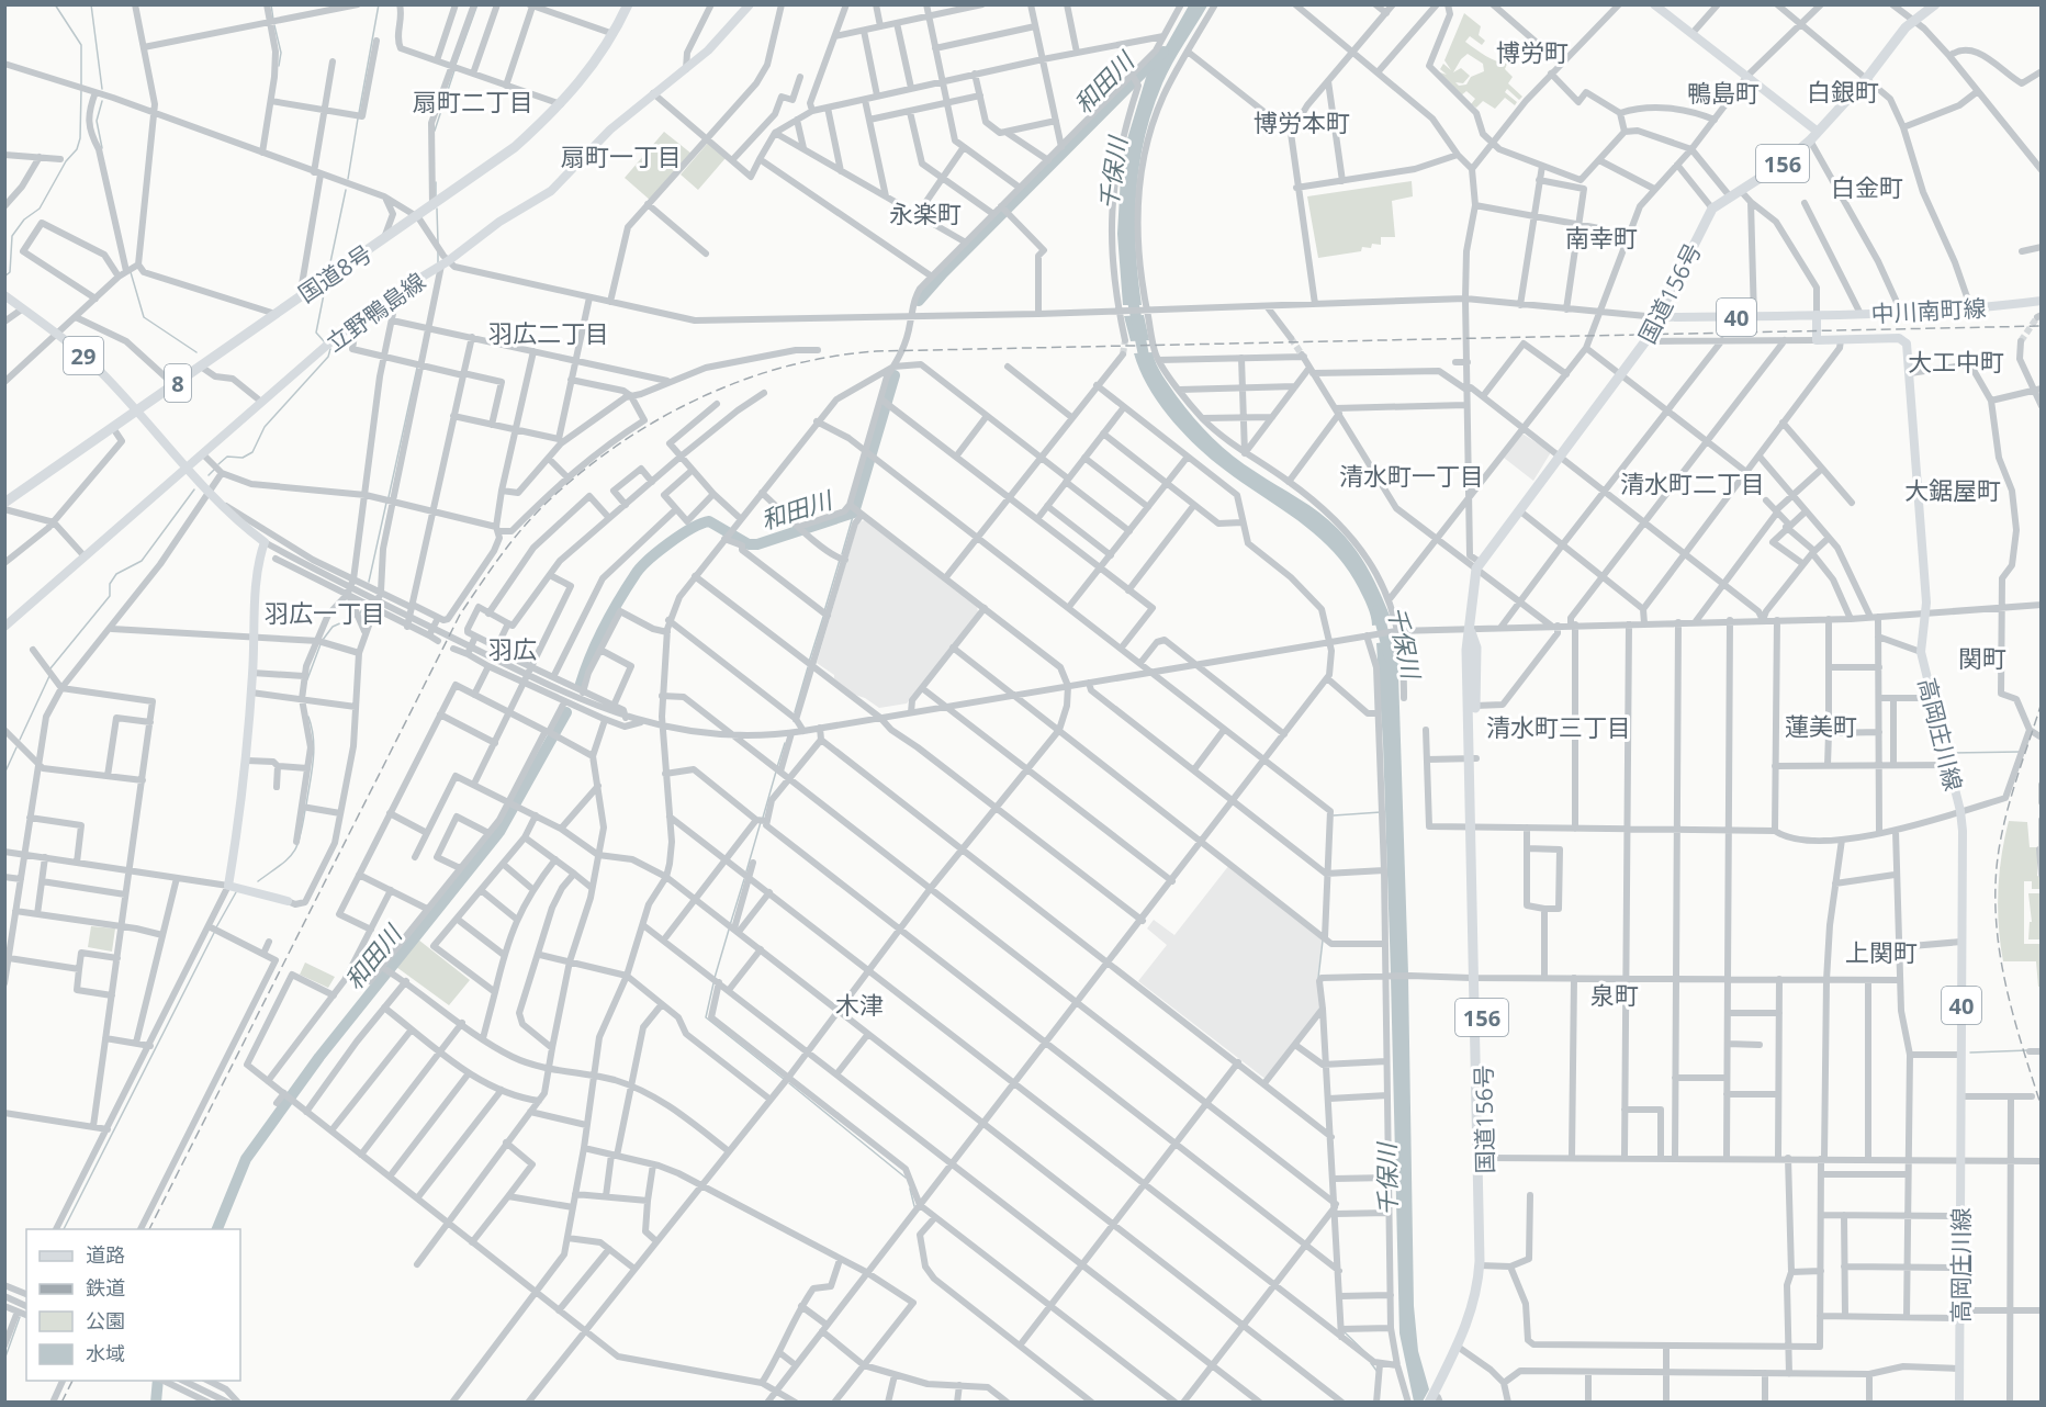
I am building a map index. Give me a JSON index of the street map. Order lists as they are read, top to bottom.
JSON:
{
  "streets": {
    "highway": [
      "156",
      "国道8号",
      "国道156号",
      "8"
    ],
    "main road": [
      "中川南町線",
      "立野鴨島線",
      "40",
      "29",
      "高岡庄川線"
    ]
  },
  "crossings": [
    ["156", "国道156号"],
    ["国道8号", "29"],
    ["国道156号", "40"],
    ["中川南町線", "40"]
  ],
  "districts": [
    "博労町",
    "白銀町",
    "鴨島町",
    "扇町二丁目",
    "博労本町",
    "扇町一丁目",
    "白金町",
    "永楽町",
    "南幸町",
    "羽広二丁目",
    "大工中町",
    "清水町一丁目",
    "清水町二丁目",
    "大鋸屋町",
    "羽広一丁目",
    "羽広",
    "関町",
    "蓮美町",
    "清水町三丁目",
    "上関町",
    "泉町",
    "木津"
  ],
  "water": ["和田川", "千保川"],
  "legend": [
    "道路",
    "鉄道",
    "公園",
    "水域"
  ]
}
